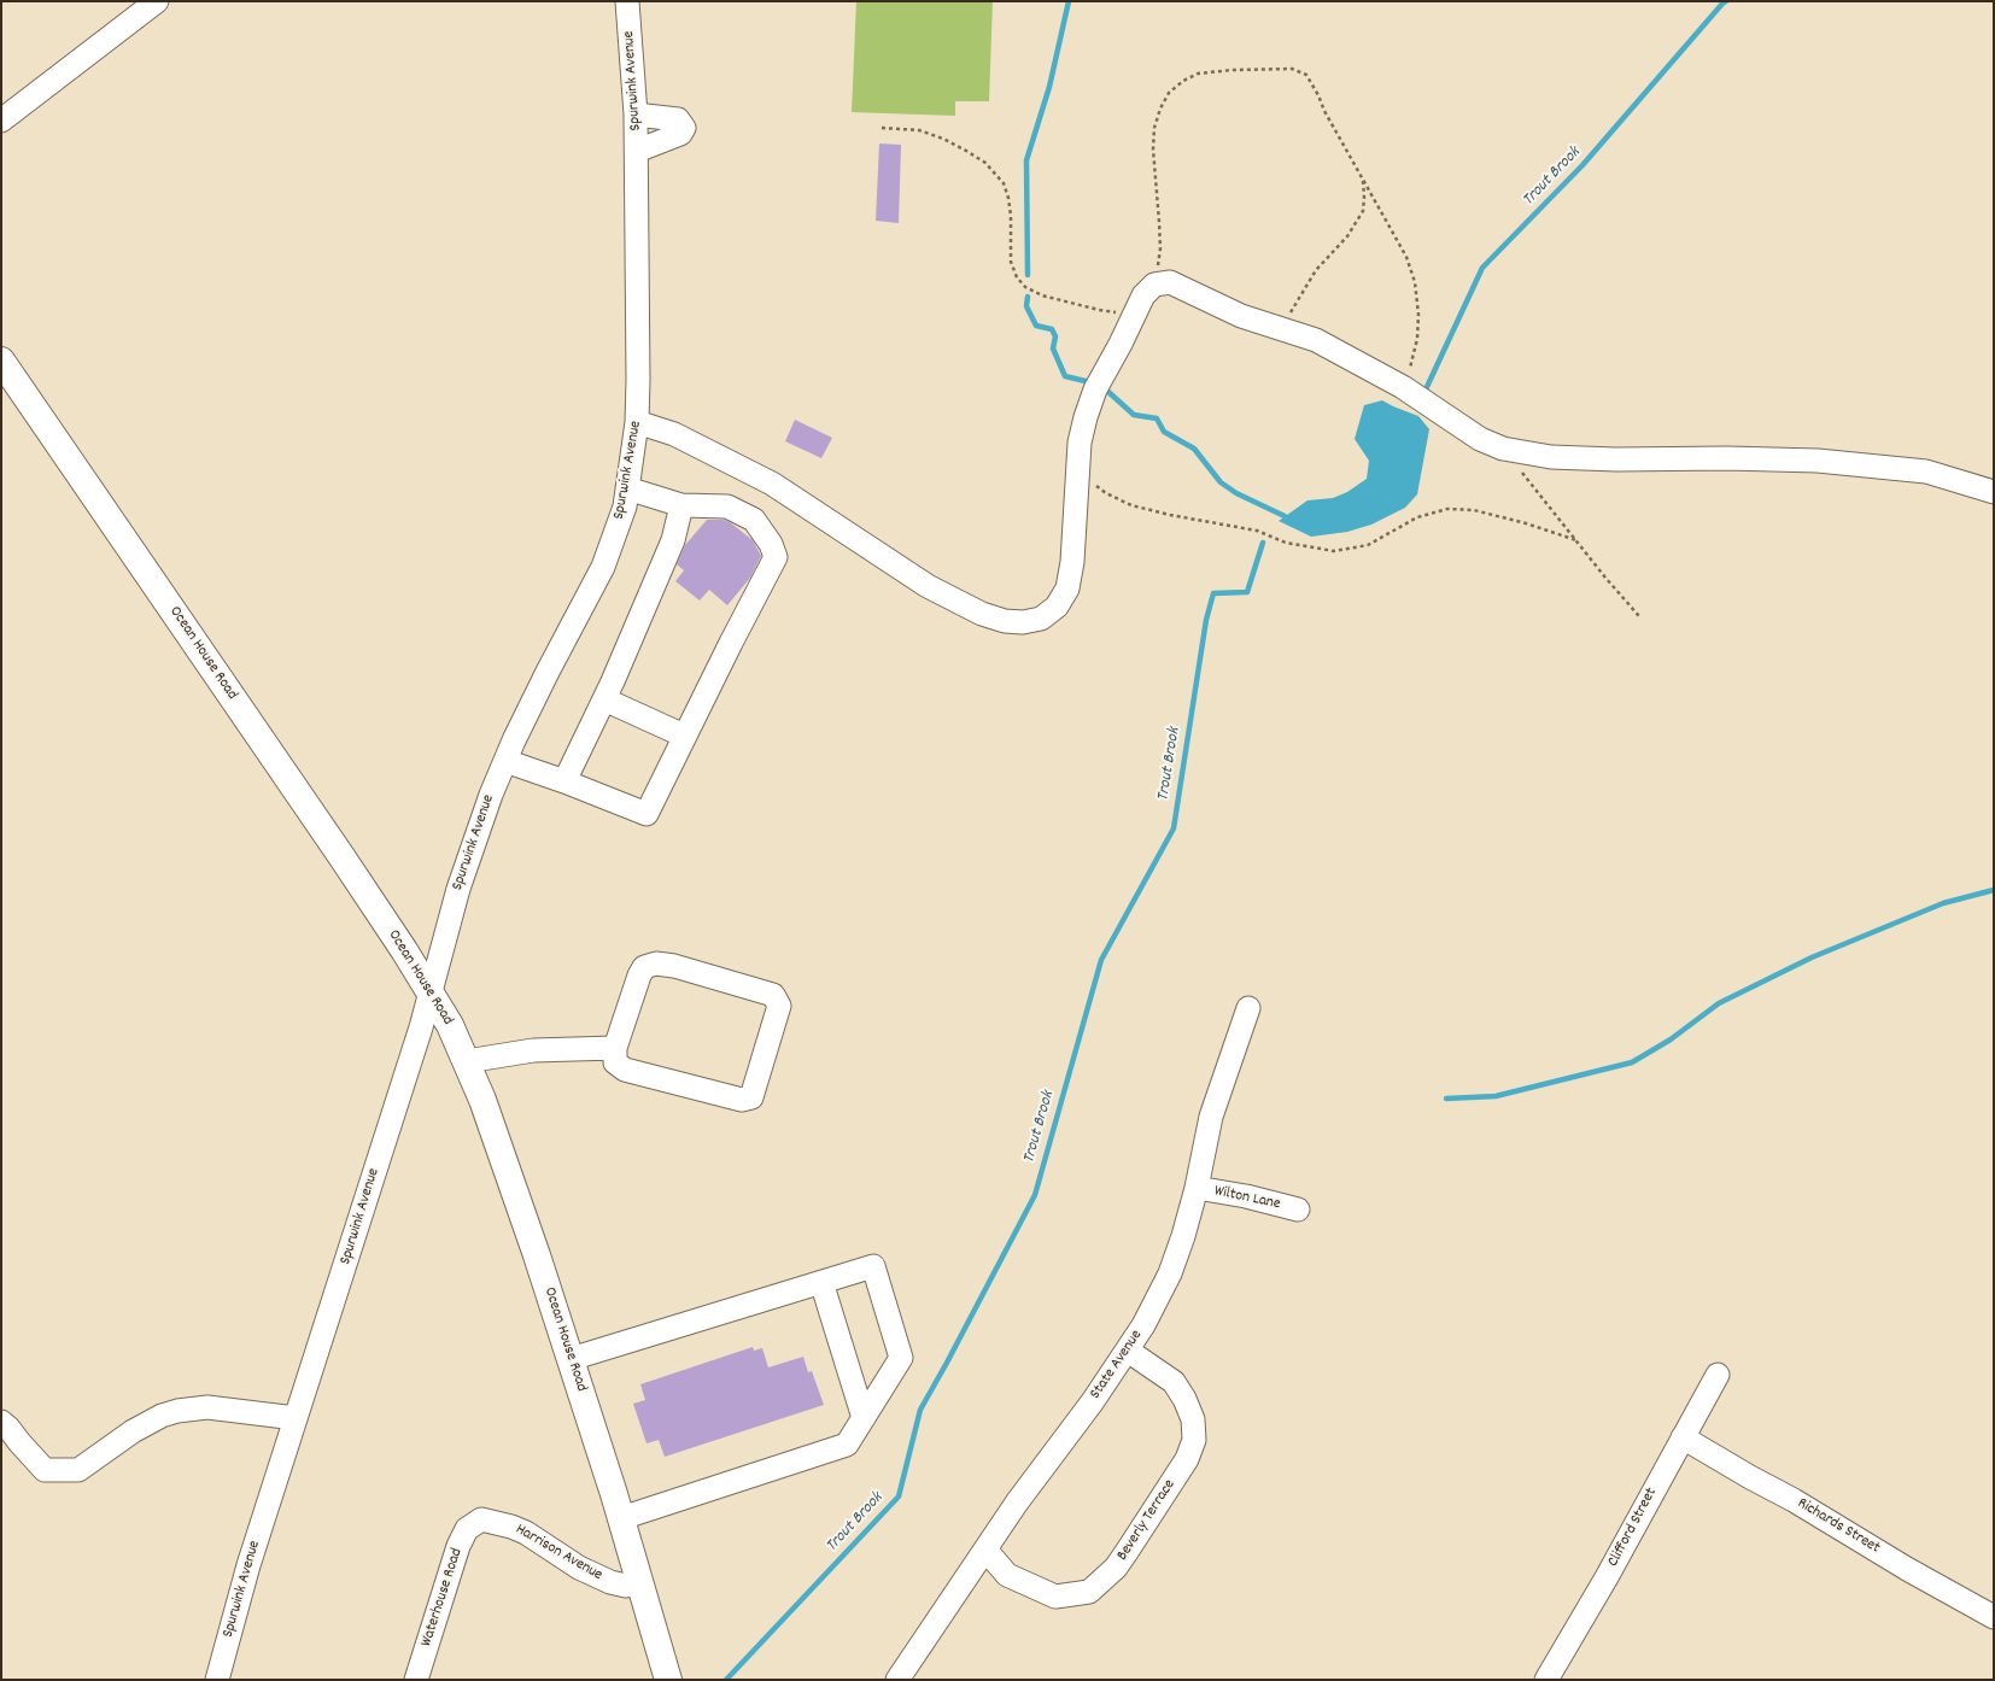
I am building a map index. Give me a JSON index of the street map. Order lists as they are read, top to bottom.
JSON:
{
  "streets": {
    "main road": ["Ocean House Road"],
    "street": [
      "Spurwink Avenue",
      "Wilton Lane",
      "State Avenue",
      "Beverly Terrace",
      "Richards Street",
      "Clifford Street",
      "Harrison Avenue",
      "Waterhouse Road"
    ]
  },
  "crossings": [
    ["Spurwink Avenue", "Ocean House Road"],
    ["Ocean House Road", "Harrison Avenue"],
    ["Wilton Lane", "State Avenue"],
    ["State Avenue", "Beverly Terrace"],
    ["Richards Street", "Clifford Street"],
    ["Harrison Avenue", "Waterhouse Road"]
  ],
  "water": ["Trout Brook"]
}
